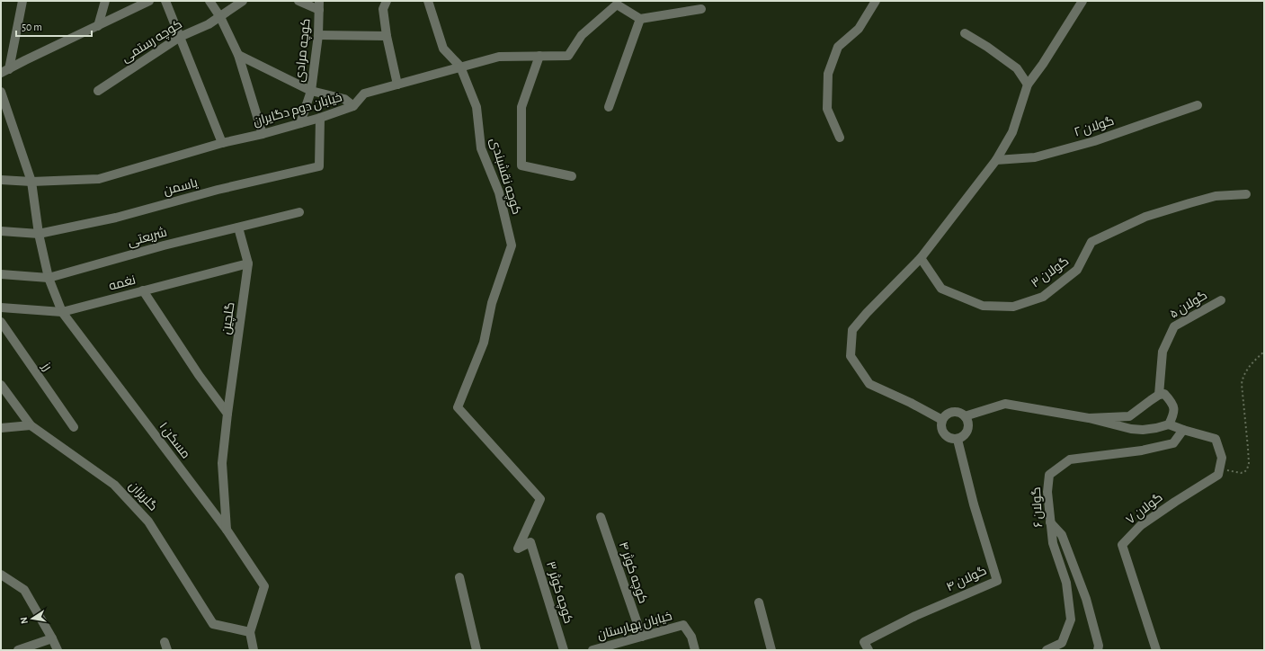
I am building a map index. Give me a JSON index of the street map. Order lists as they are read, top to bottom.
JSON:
{
  "streets": {
    "street": [
      "کوچه رستمی",
      "کوچه مرادی",
      "خیابان دوم دگایران",
      "گولان ۲",
      "کوچه نقشبندی",
      "یاسمن",
      "شریعتی",
      "گولان ۳",
      "نغمه",
      "گولان ۵",
      "گلچین",
      "رز",
      "مسکن ۱",
      "گلریزان",
      "گولان ۶",
      "گولان ۷",
      "کوچه کوثر ۴",
      "گولان ۴",
      "کوچه کوثر ۳",
      "خیابان بهارستان"
    ]
  },
  "crossings": [
    ["کوچه مرادی", "خیابان دوم دگایران"],
    ["خیابان دوم دگایران", "کوچه نقشبندی"],
    ["خیابان دوم دگایران", "یاسمن"],
    ["خیابان دوم دگایران", "مسکن ۱"],
    ["کوچه نقشبندی", "کوچه کوثر ۳"],
    ["یاسمن", "مسکن ۱"],
    ["شریعتی", "گلچین"],
    ["شریعتی", "مسکن ۱"],
    ["نغمه", "گلچین"],
    ["نغمه", "مسکن ۱"],
    ["گلچین", "مسکن ۱"],
    ["مسکن ۱", "گلریزان"],
    ["کوچه کوثر ۴", "خیابان بهارستان"]
  ],
  "scale_bar": "50 m",
  "north": "left"
}
